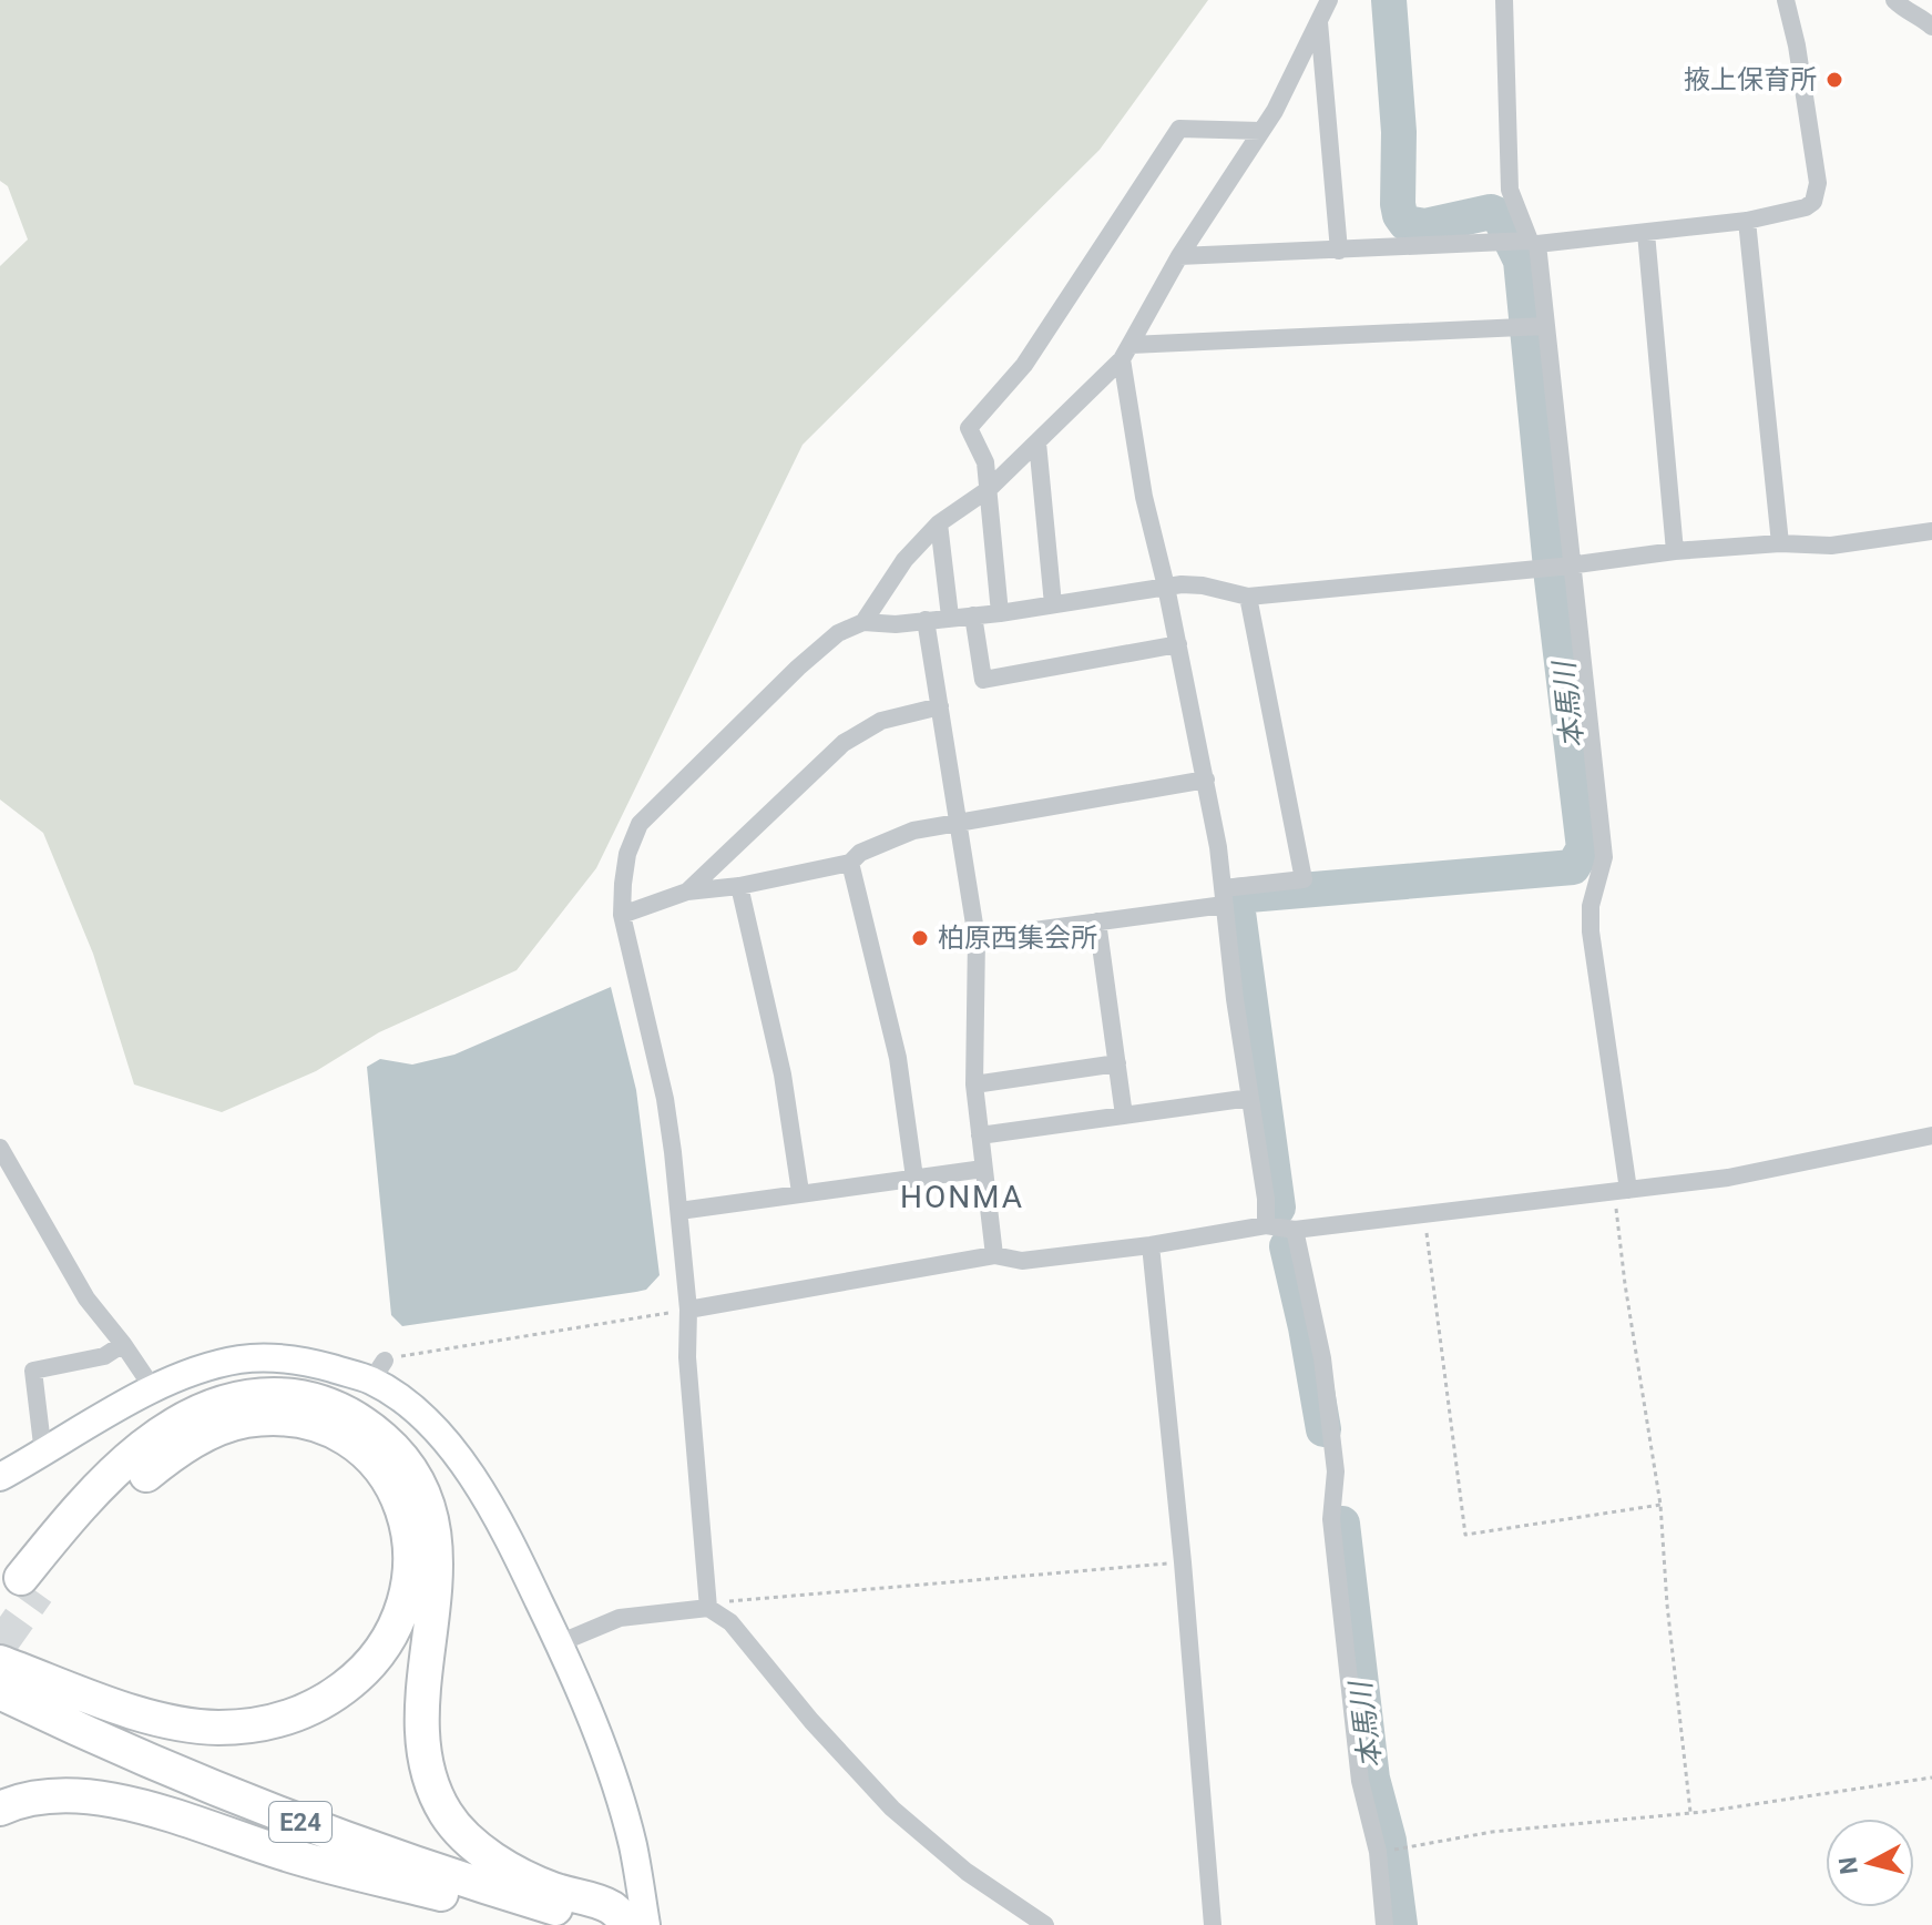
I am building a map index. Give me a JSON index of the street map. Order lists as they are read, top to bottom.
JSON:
{
  "streets": {
    "highway": ["E24"]
  },
  "districts": ["HONMA"],
  "water": ["本馬川"],
  "places": ["掖上保育所", "柏原西集会所"],
  "north": "left"
}
